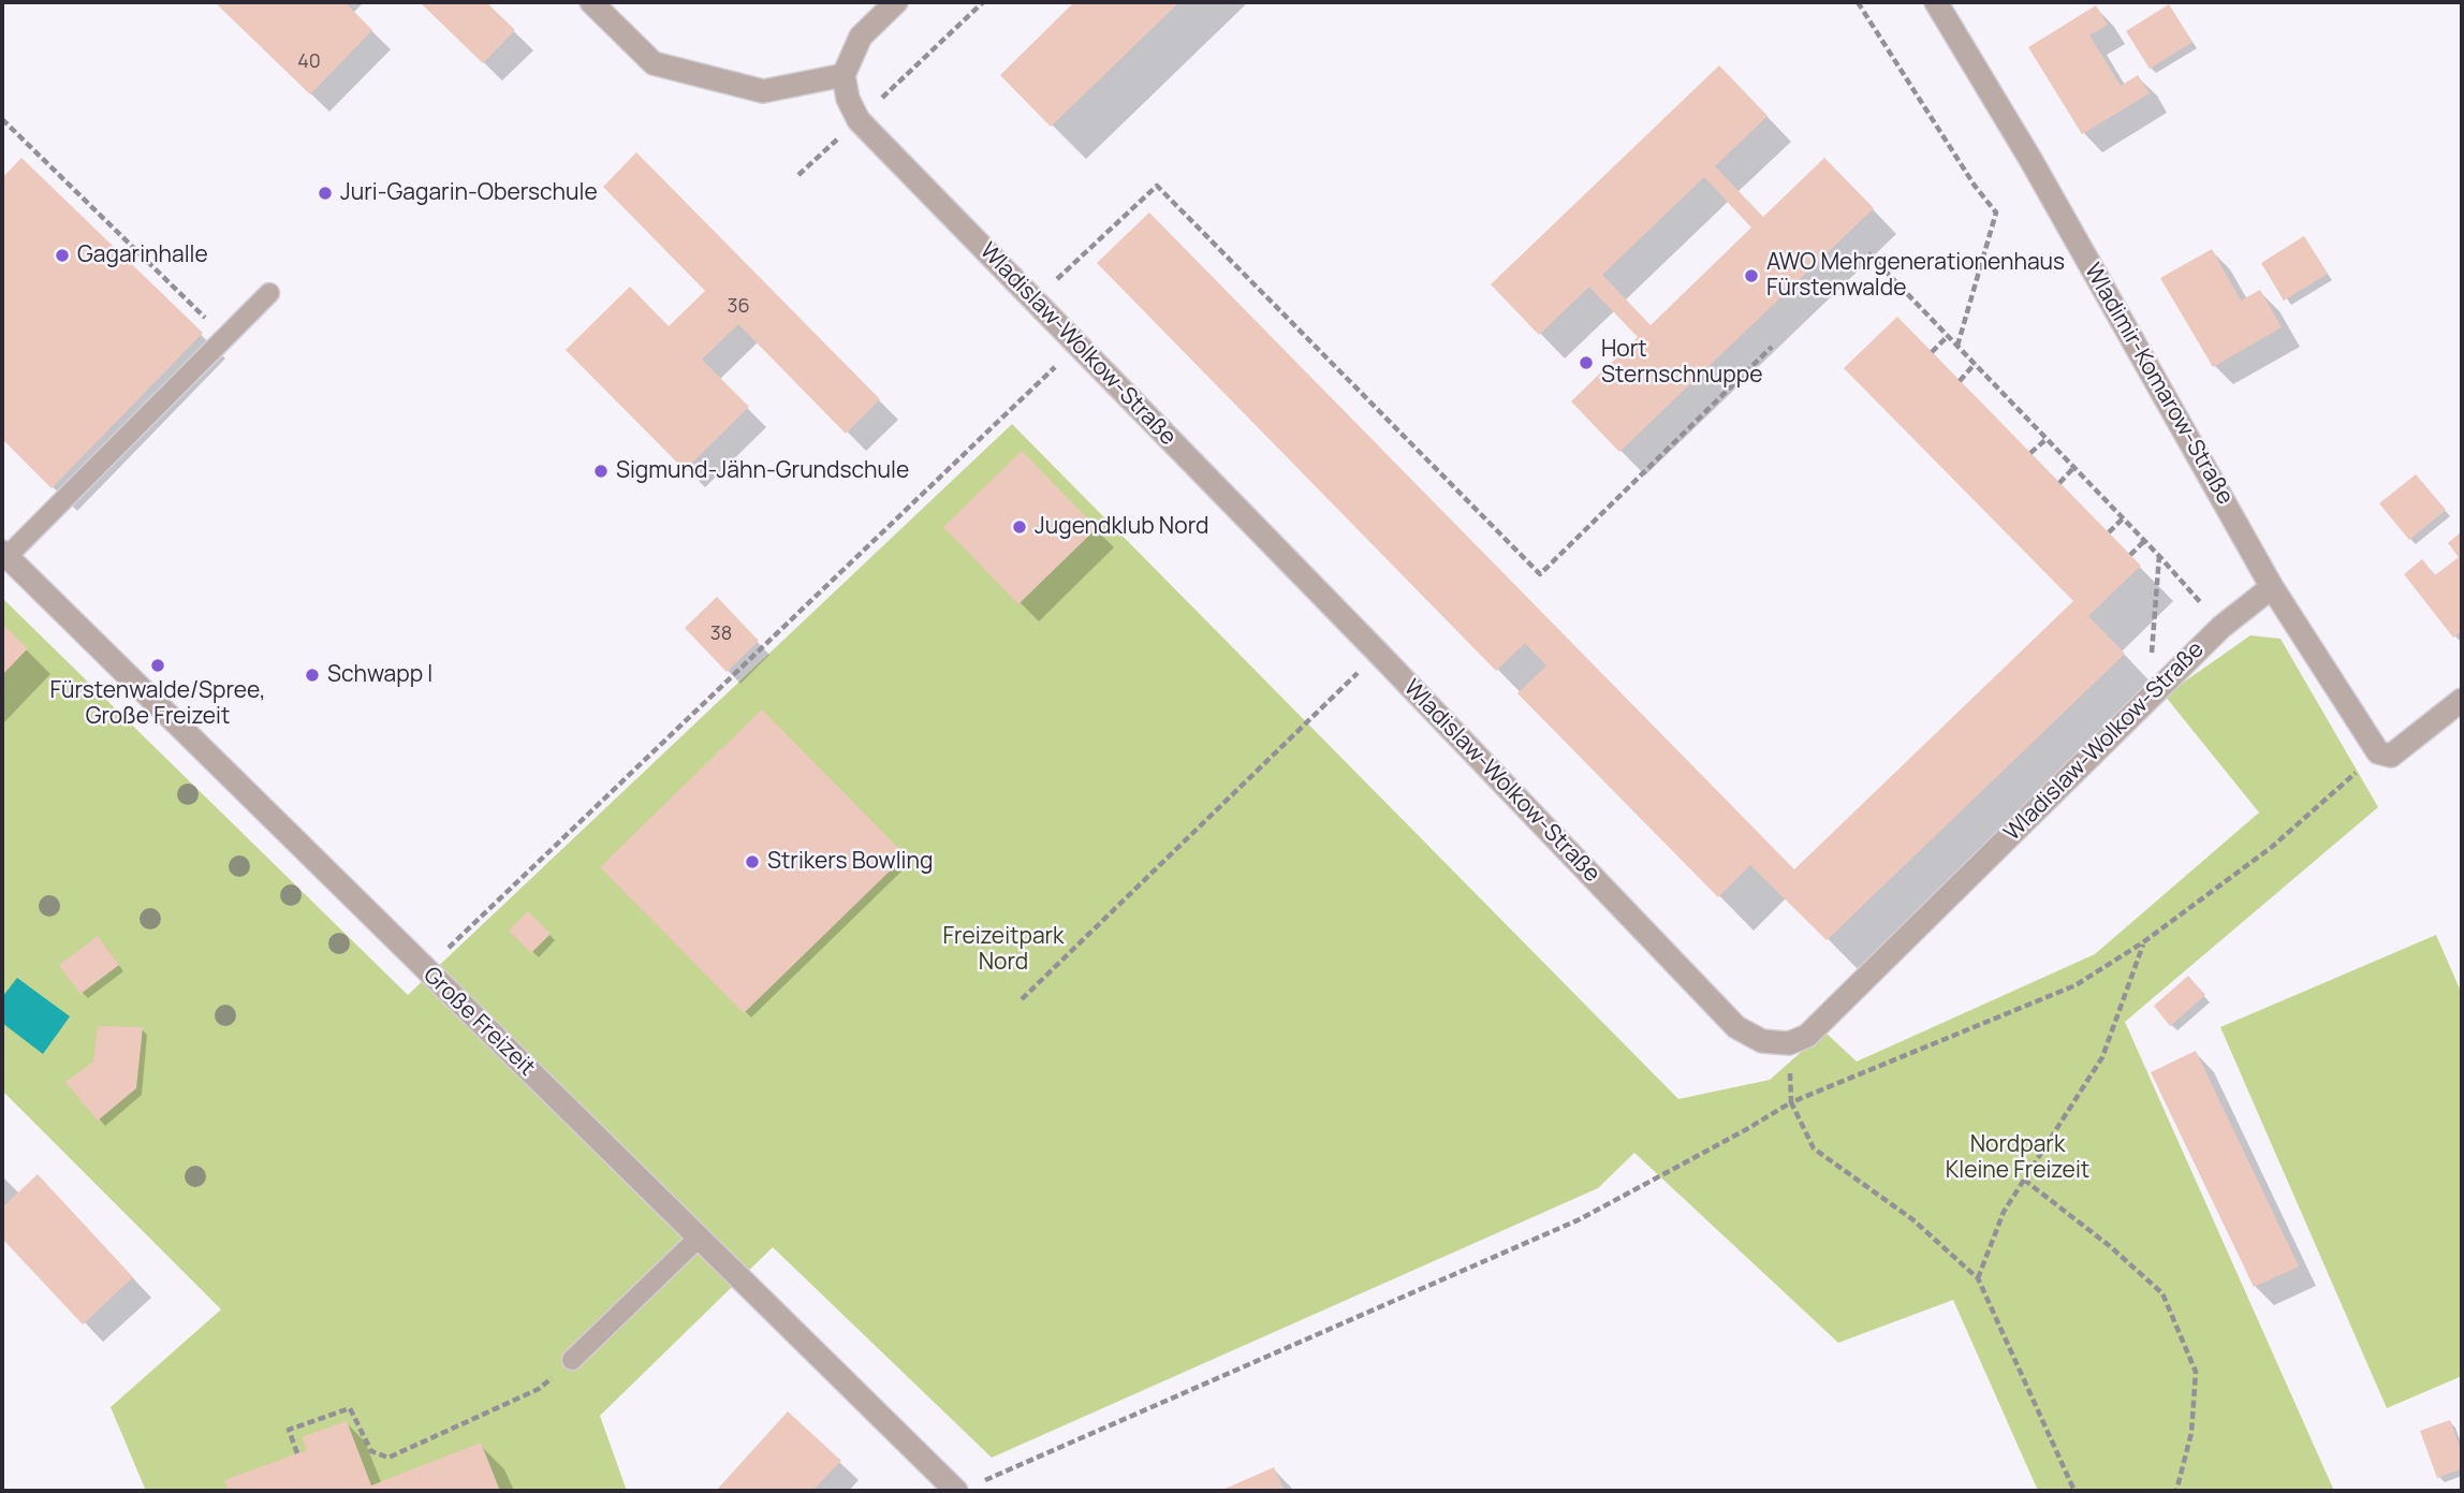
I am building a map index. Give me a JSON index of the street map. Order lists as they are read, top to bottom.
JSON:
{
  "streets": {
    "street": ["Wladislaw-Wolkow-Straße", "Wladimir-Komarow-Straße", "Große Freizeit"]
  },
  "crossings": [
    ["Wladislaw-Wolkow-Straße", "Wladimir-Komarow-Straße"]
  ],
  "parks": ["Freizeitpark Nord", "Nordpark Kleine Freizeit"],
  "places": [
    "Juri-Gagarin-Oberschule",
    "Gagarinhalle",
    "AWO Mehrgenerationenhaus Fürstenwalde",
    "Hort Sternschnuppe",
    "Sigmund-Jähn-Grundschule",
    "Jugendklub Nord",
    "Fürstenwalde/Spree, Große Freizeit",
    "Schwapp I",
    "Strikers Bowling"
  ],
  "house_numbers": ["40", "36", "38"]
}
